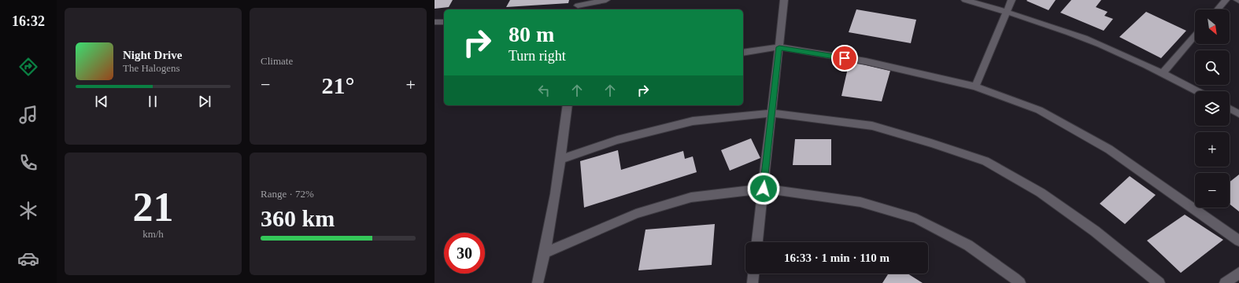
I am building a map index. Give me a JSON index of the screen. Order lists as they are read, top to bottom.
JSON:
{
  "north": "bottom right",
  "page": {
    "tabs": "16:32",
    "tile": [
      "Climate",
      ["21", "km/h"],
      ["Range · 72%", "360 km"]
    ],
    "map_buttons": ["+", "−"],
    "turn": ["80 m", "Turn right"],
    "song": ["Night Drive", "The Halogens"],
    "heat": ["−", "21°", "+"],
    "limit": "30",
    "trip": "16:33 · 1 min · 110 m"
  }
}
